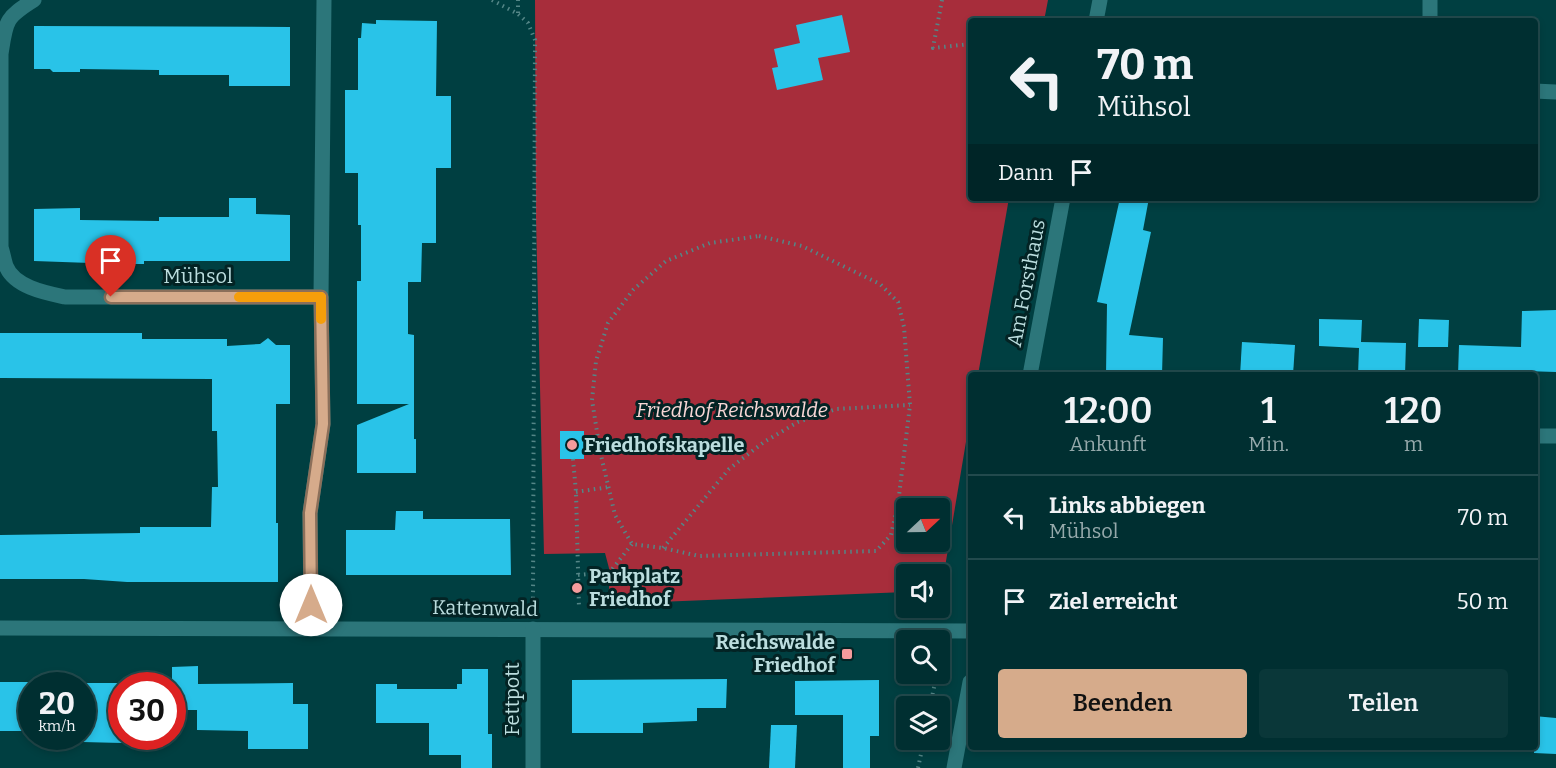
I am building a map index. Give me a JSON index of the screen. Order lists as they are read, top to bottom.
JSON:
{
  "streets": {
    "street": [
      "Mühsol",
      "Am Forsthaus",
      "Kattenwald",
      "Fettpott"
    ]
  },
  "crossings": [
    ["Kattenwald", "Fettpott"]
  ],
  "parks": ["Friedhof Reichswalde"],
  "places": {
    "other": ["Friedhofskapelle", "Parkplatz Friedhof"],
    "transit": ["Reichswalde Friedhof"]
  },
  "north": "right",
  "page": {
    "turn": ["70 m", "Mühsol"],
    "then": "Dann",
    "eta": [
      "12:00",
      "Ankunft",
      "1",
      "Min.",
      "120",
      "m"
    ],
    "list": [
      {
        "name": "Links abbiegen",
        "note": "Mühsol",
        "value": "70 m"
      },
      {
        "name": "Ziel erreicht",
        "value": "50 m"
      }
    ],
    "buttons": ["Beenden", "Teilen"],
    "speed": "20 km/h",
    "limit": "30"
  }
}
